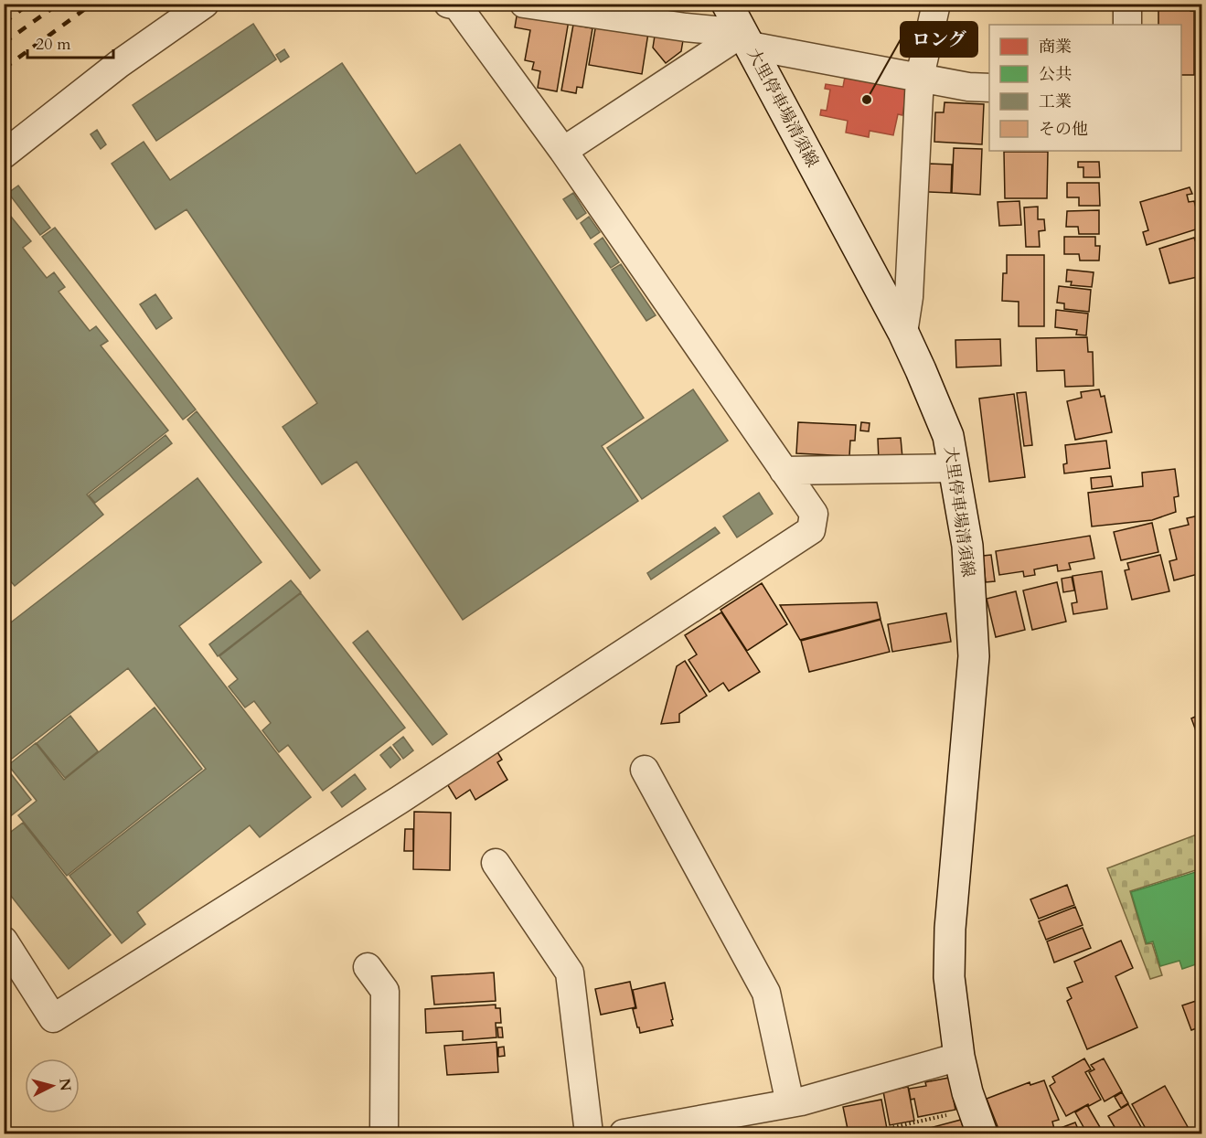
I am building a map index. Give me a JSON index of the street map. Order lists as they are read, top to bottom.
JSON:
{
  "streets": {
    "main road": ["大里停車場清須線"]
  },
  "places": ["ロング"],
  "legend": [
    "商業",
    "公共",
    "工業",
    "その他"
  ],
  "scale_bar": "20 m",
  "north": "right"
}
